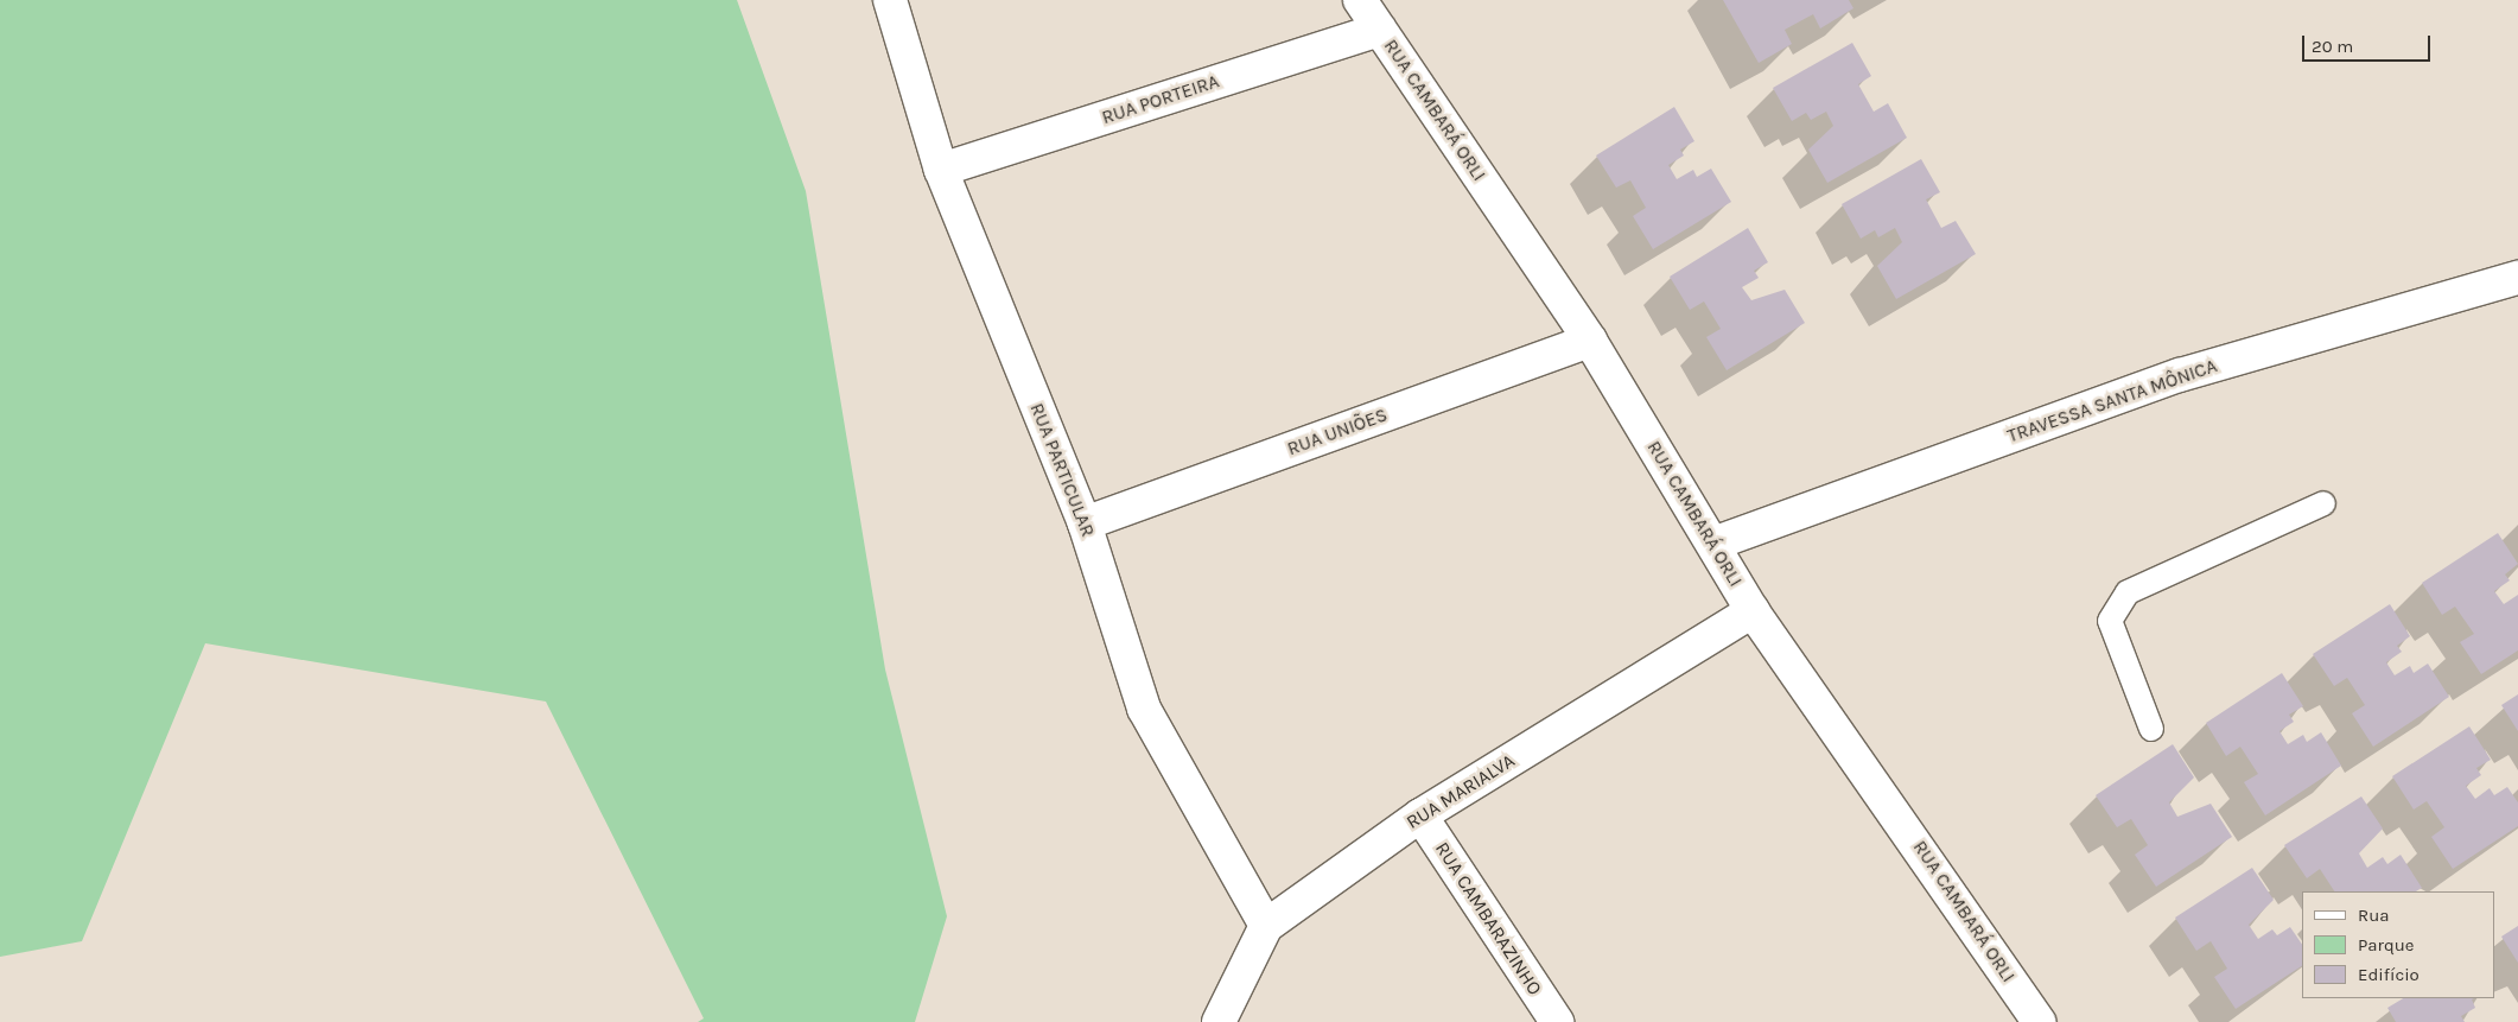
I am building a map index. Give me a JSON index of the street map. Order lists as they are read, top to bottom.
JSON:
{
  "streets": {
    "street": [
      "RUA PORTEIRA",
      "RUA CAMBARÁ ORLI",
      "TRAVESSA SANTA MÔNICA",
      "RUA UNIÕES",
      "RUA PARTICULAR",
      "RUA MARIALVA",
      "RUA CAMBARAZINHO"
    ]
  },
  "crossings": [
    ["RUA PORTEIRA", "RUA CAMBARÁ ORLI"],
    ["RUA PORTEIRA", "RUA PARTICULAR"],
    ["RUA CAMBARÁ ORLI", "TRAVESSA SANTA MÔNICA"],
    ["RUA CAMBARÁ ORLI", "RUA UNIÕES"],
    ["RUA CAMBARÁ ORLI", "RUA MARIALVA"],
    ["RUA UNIÕES", "RUA PARTICULAR"],
    ["RUA PARTICULAR", "RUA MARIALVA"],
    ["RUA MARIALVA", "RUA CAMBARAZINHO"]
  ],
  "legend": ["Rua", "Parque", "Edifício"],
  "scale_bar": "20 m"
}
